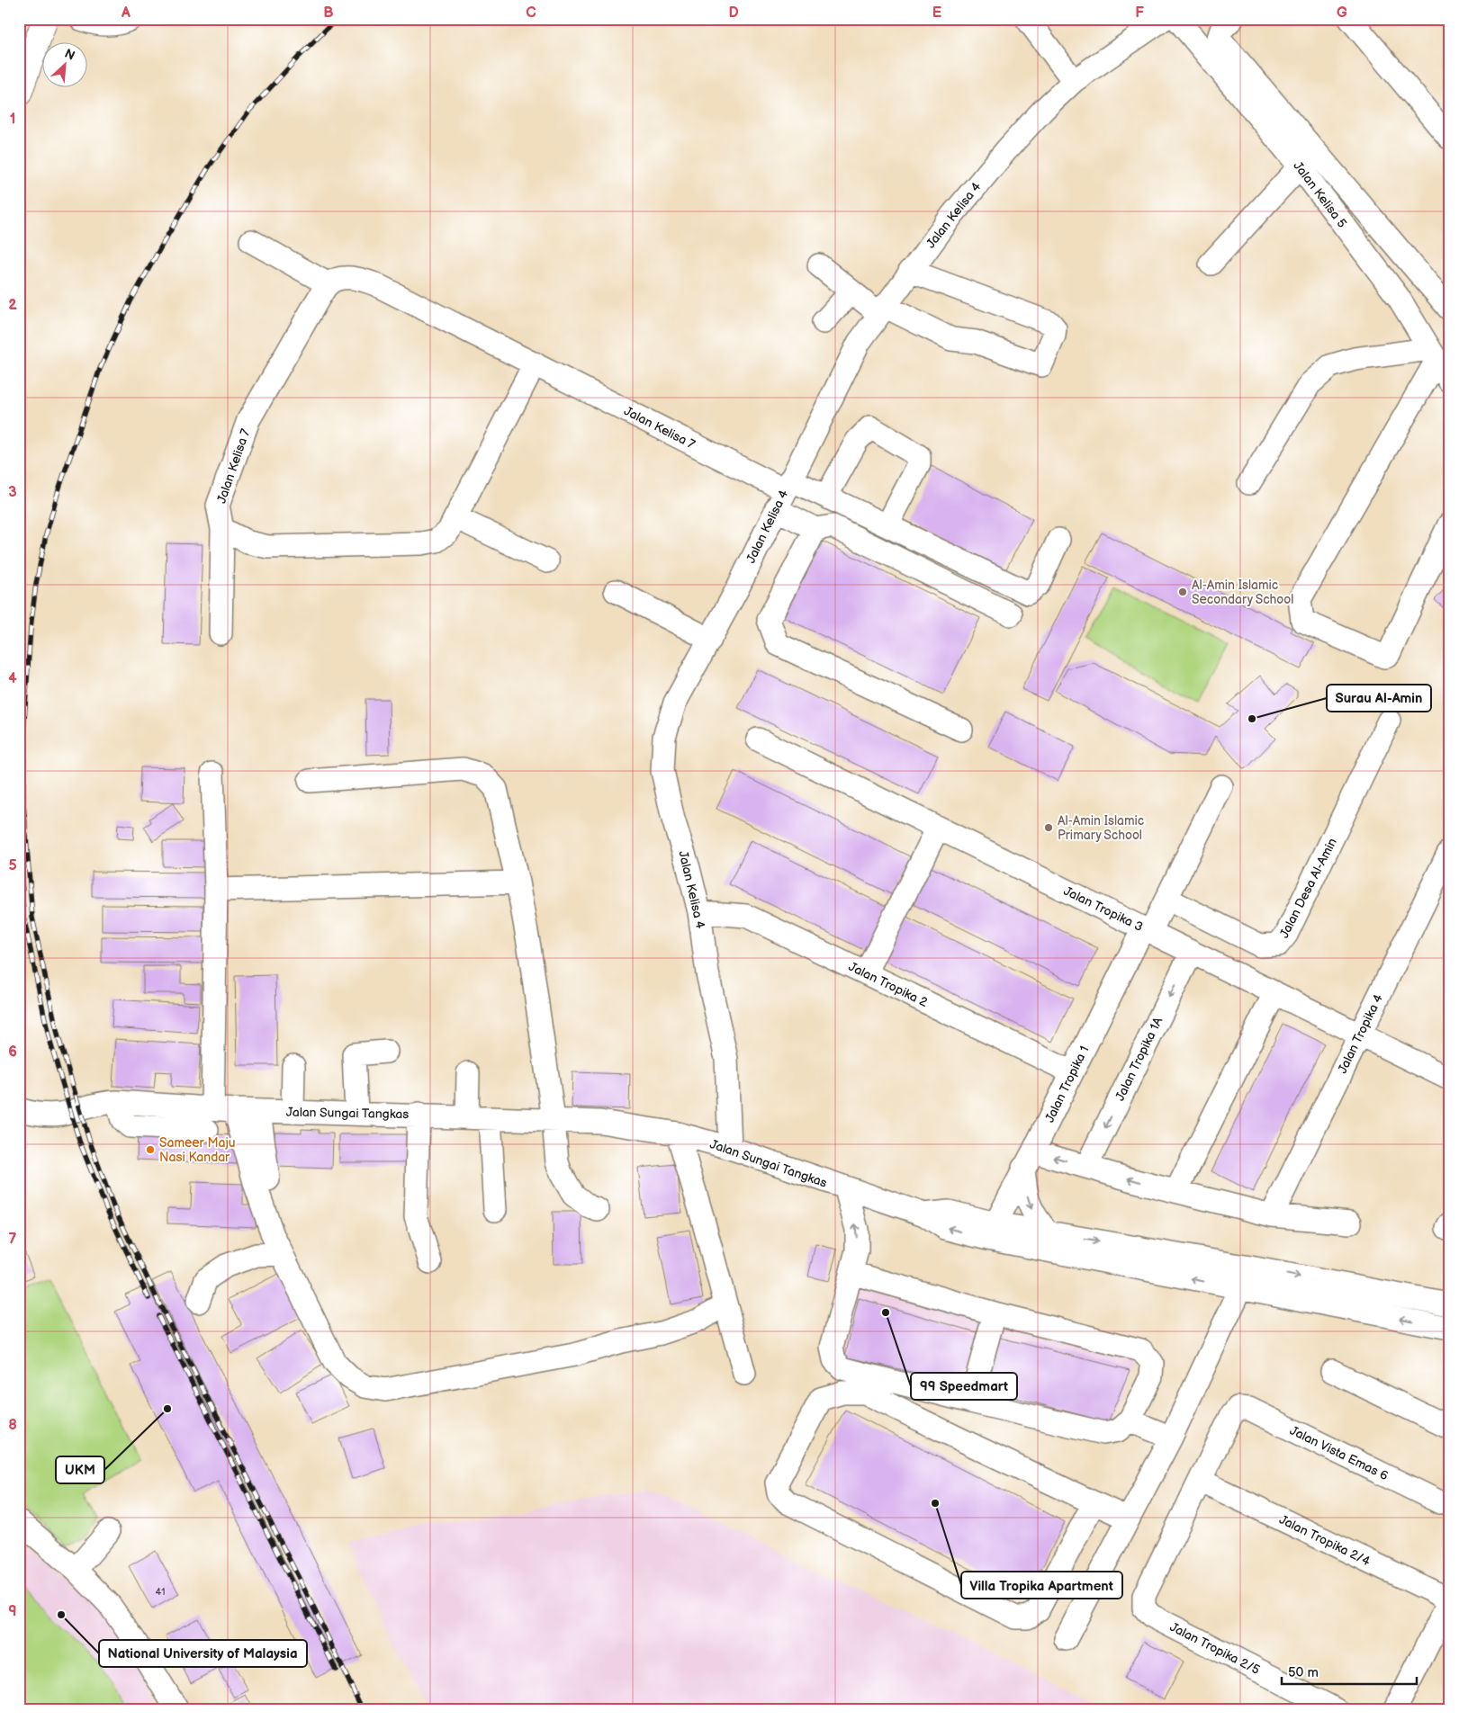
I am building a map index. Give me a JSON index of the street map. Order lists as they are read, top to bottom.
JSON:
{
  "streets": {
    "street": [
      "Jalan Kelisa 5",
      "Jalan Kelisa 4",
      "Jalan Kelisa 7",
      "Jalan Desa Al-Amin",
      "Jalan Tropika 3",
      "Jalan Tropika 2",
      "Jalan Tropika 4",
      "Jalan Tropika 1A",
      "Jalan Tropika 1",
      "Jalan Sungai Tangkas",
      "Jalan Vista Emas 6",
      "Jalan Tropika 2/4",
      "Jalan Tropika 2/5"
    ]
  },
  "crossings": [
    ["Jalan Kelisa 4", "Jalan Kelisa 7"],
    ["Jalan Kelisa 4", "Jalan Tropika 2"],
    ["Jalan Kelisa 4", "Jalan Sungai Tangkas"],
    ["Jalan Desa Al-Amin", "Jalan Tropika 1"],
    ["Jalan Tropika 3", "Jalan Tropika 4"],
    ["Jalan Tropika 3", "Jalan Tropika 1A"],
    ["Jalan Tropika 3", "Jalan Tropika 1"],
    ["Jalan Tropika 2", "Jalan Tropika 1"],
    ["Jalan Vista Emas 6", "Jalan Tropika 2/4"],
    ["Jalan Vista Emas 6", "Jalan Tropika 2/5"],
    ["Jalan Tropika 2/4", "Jalan Tropika 2/5"]
  ],
  "places": [
    "Al-Amin Islamic Secondary School",
    "Surau Al-Amin",
    "Al-Amin Islamic Primary School",
    "Sameer Maju Nasi Kandar",
    "99 Speedmart",
    "UKM",
    "Villa Tropika Apartment",
    "National University of Malaysia"
  ],
  "house_numbers": ["41"],
  "scale_bar": "50 m",
  "north": "top right",
  "grid": {
    "columns": [
      "A",
      "B",
      "C",
      "D",
      "E",
      "F",
      "G"
    ],
    "rows": [
      "1",
      "2",
      "3",
      "4",
      "5",
      "6",
      "7",
      "8",
      "9"
    ]
  }
}
